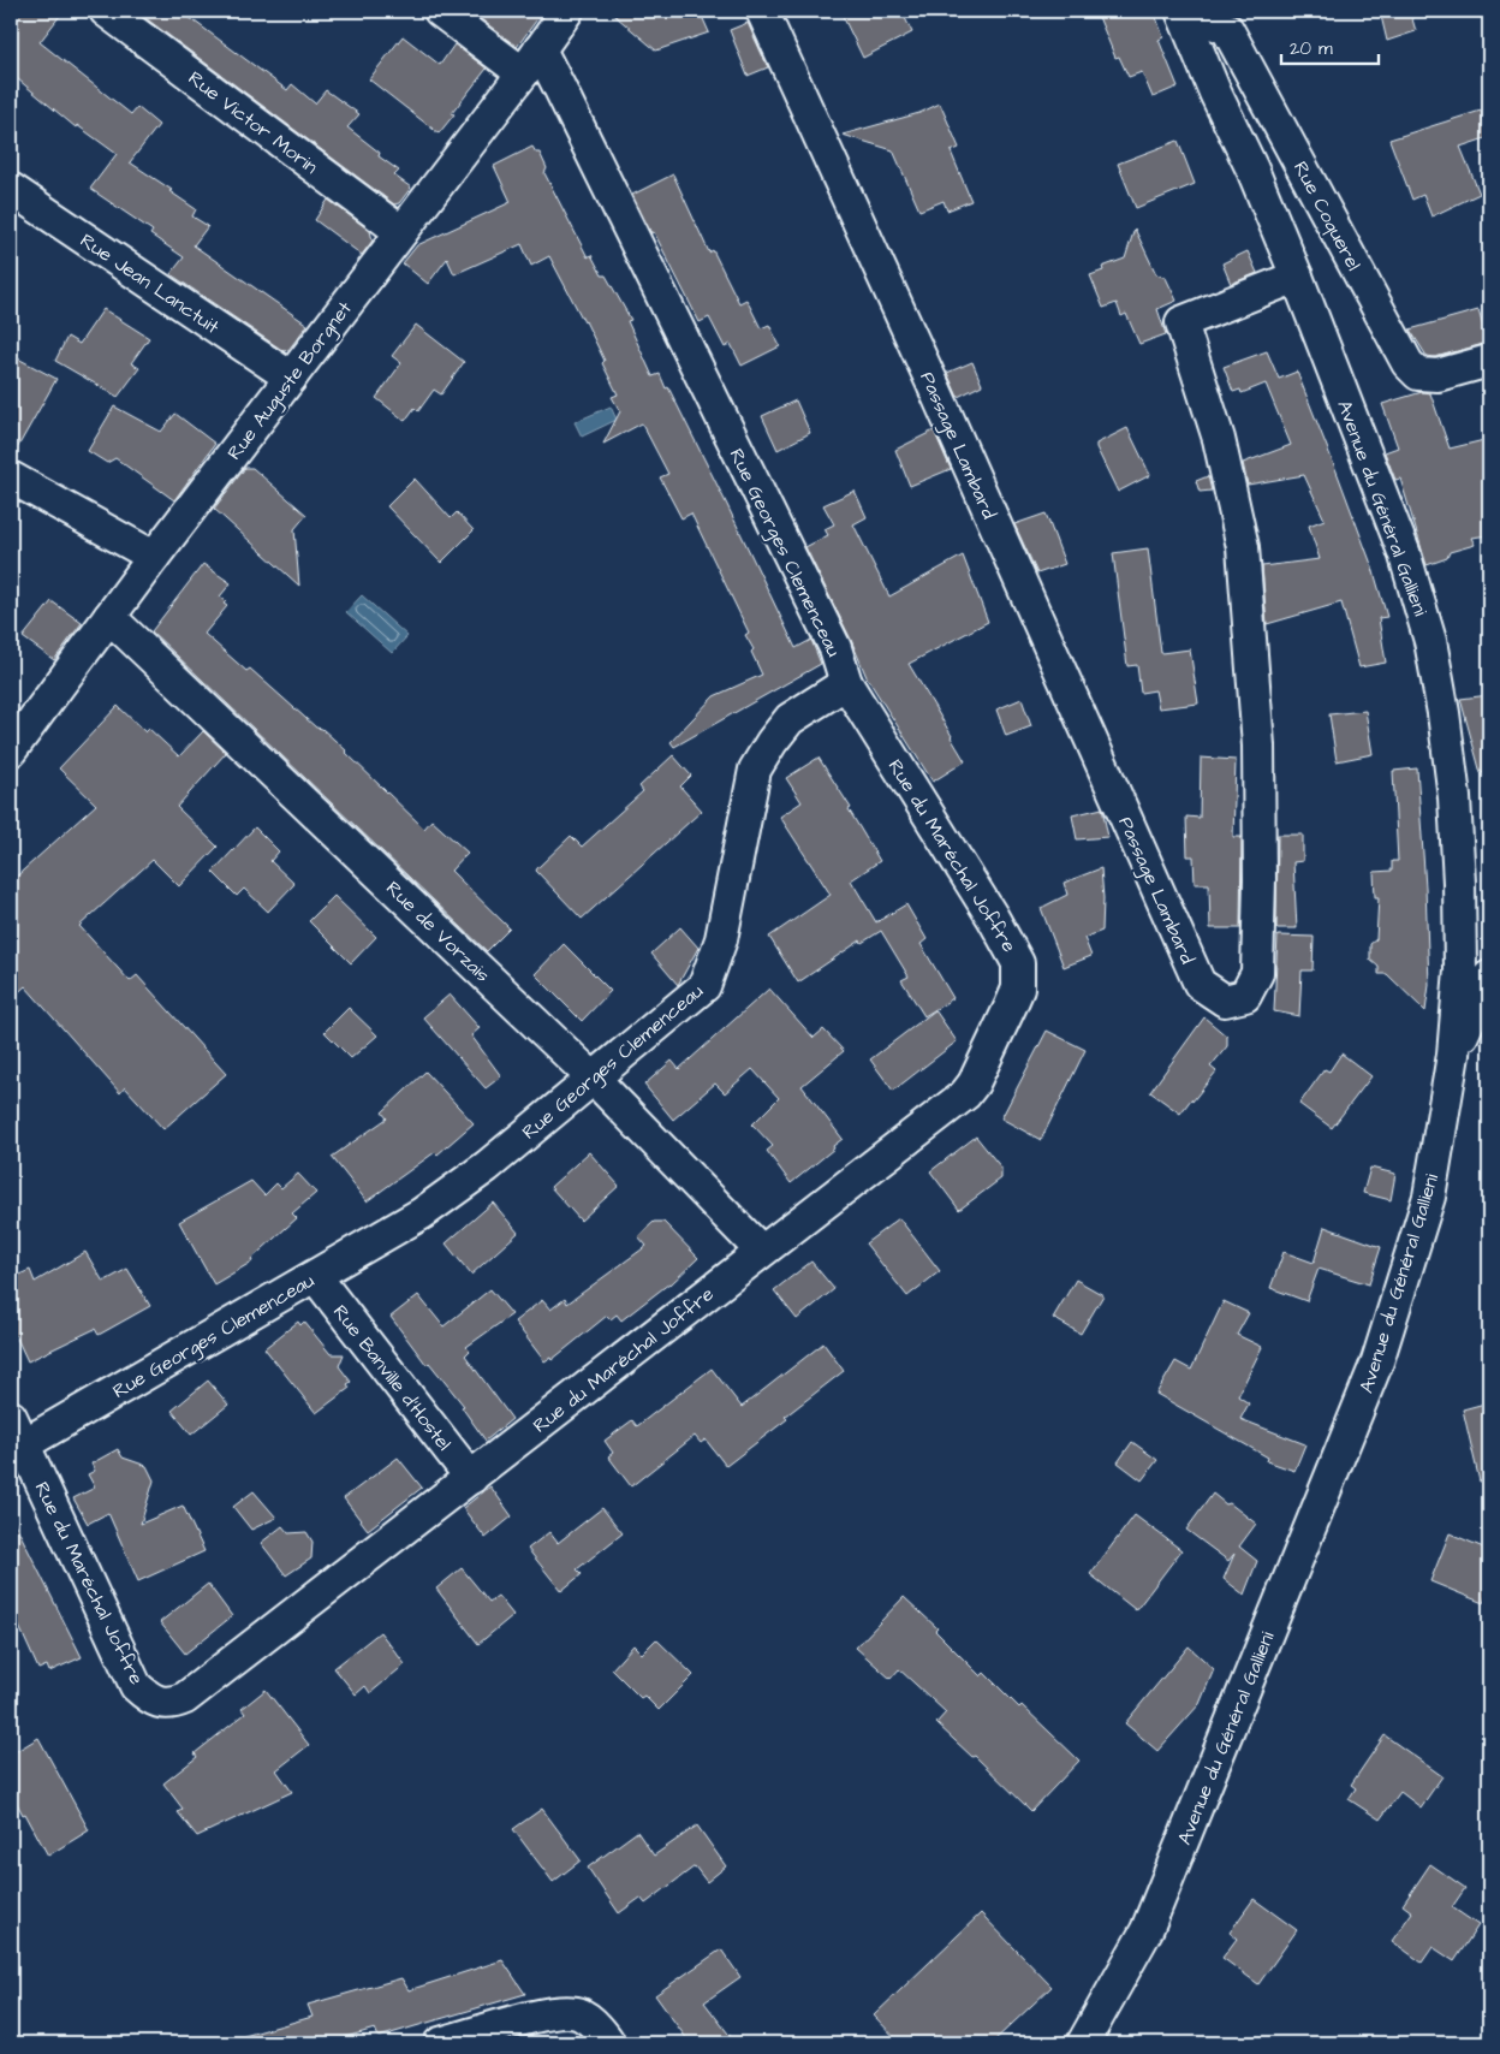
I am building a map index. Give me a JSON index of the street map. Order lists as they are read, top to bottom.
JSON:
{
  "streets": {
    "street": [
      "Rue Victor Morin",
      "Rue Coquerel",
      "Rue Jean Lanctuit",
      "Rue Auguste Borgnet",
      "Passage Lambard",
      "Avenue du Général Gallieni",
      "Rue Georges Clemenceau",
      "Rue du Maréchal Joffre",
      "Rue de Vorzais",
      "Rue Banville d'Hostel"
    ]
  },
  "crossings": [
    ["Rue Victor Morin", "Rue Auguste Borgnet"],
    ["Rue Coquerel", "Avenue du Général Gallieni"],
    ["Rue Jean Lanctuit", "Rue Auguste Borgnet"],
    ["Rue Auguste Borgnet", "Rue Georges Clemenceau"],
    ["Rue Auguste Borgnet", "Rue de Vorzais"],
    ["Passage Lambard", "Avenue du Général Gallieni"],
    ["Rue Georges Clemenceau", "Rue du Maréchal Joffre"],
    ["Rue Georges Clemenceau", "Rue de Vorzais"],
    ["Rue Georges Clemenceau", "Rue Banville d'Hostel"],
    ["Rue du Maréchal Joffre", "Rue de Vorzais"],
    ["Rue du Maréchal Joffre", "Rue Banville d'Hostel"]
  ],
  "scale_bar": "20 m"
}
